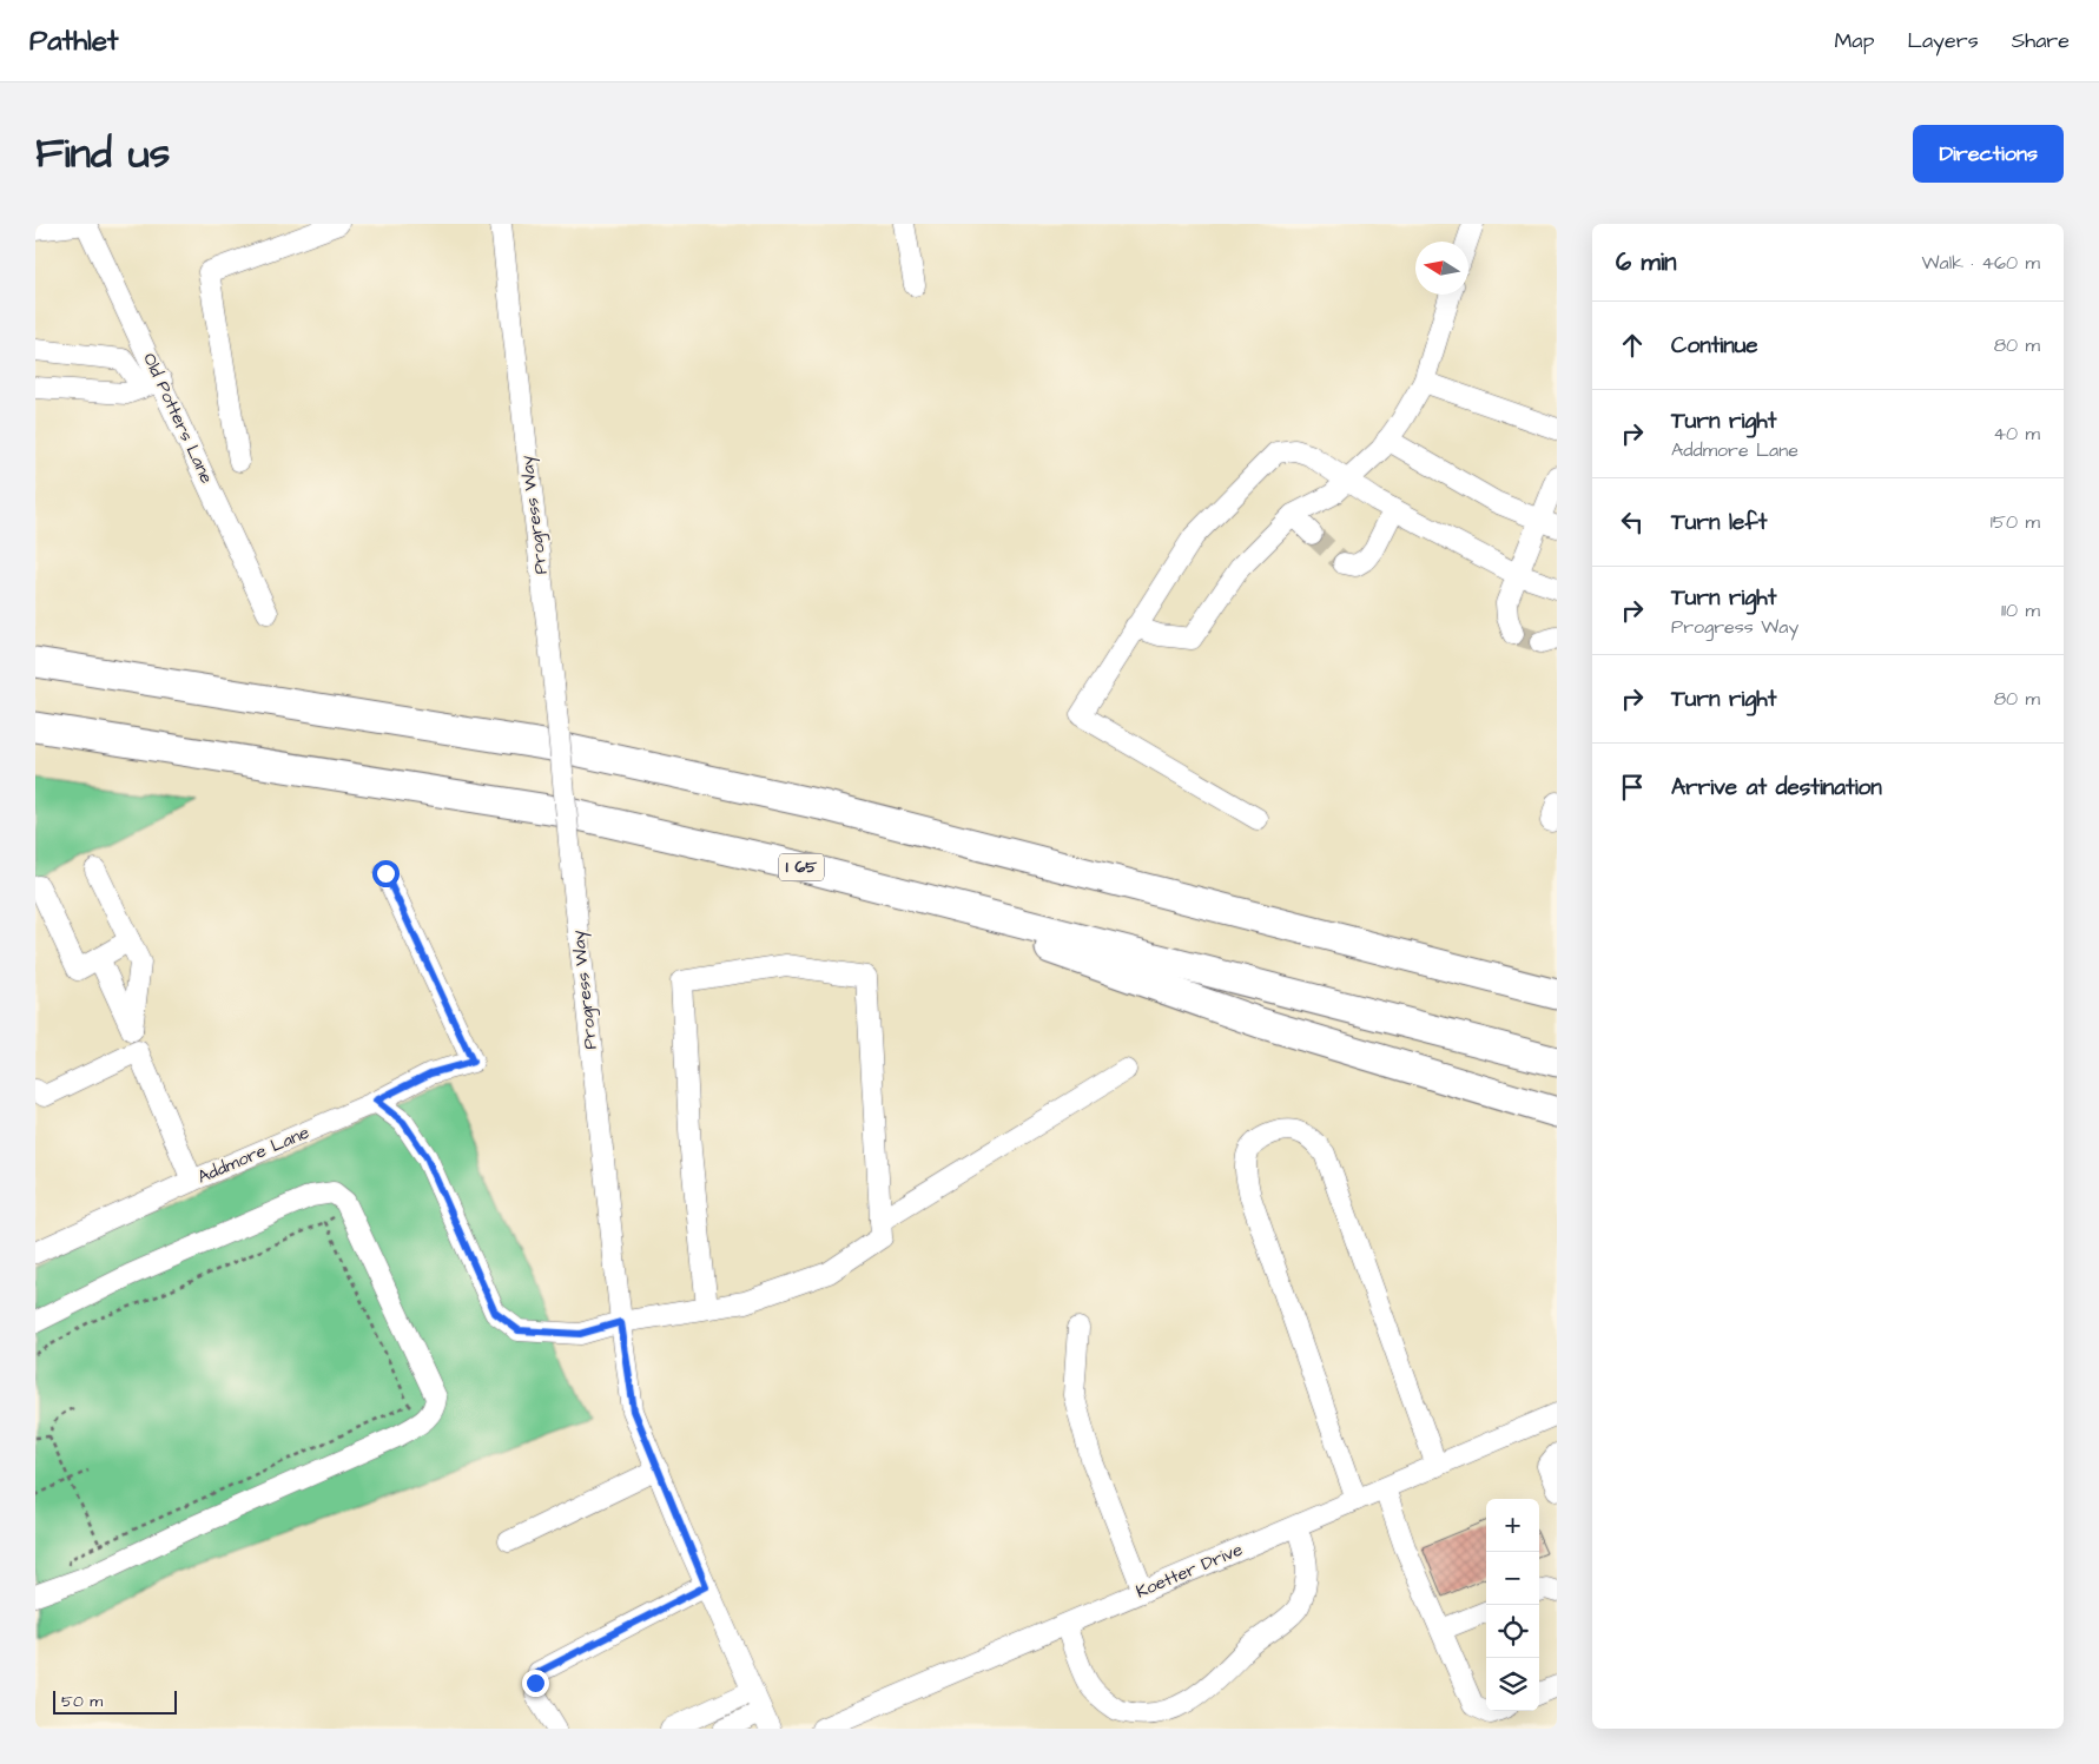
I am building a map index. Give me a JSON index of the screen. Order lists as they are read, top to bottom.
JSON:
{
  "streets": {
    "highway": ["I 65"],
    "street": [
      "Old Potters Lane",
      "Progress Way",
      "Addmore Lane",
      "Koetter Drive"
    ]
  },
  "scale_bar": "50 m",
  "north": "left",
  "page": {
    "header": "Pathlet",
    "nav": ["Map", "Layers", "Share"],
    "title": "Find us",
    "buttons": "Directions",
    "heading": ["6 min", "Walk · 460 m"],
    "list": [
      ["Continue", "80 m"],
      ["Turn right", "Addmore Lane", "40 m"],
      ["Turn left", "150 m"],
      ["Turn right", "Progress Way", "110 m"],
      ["Turn right", "80 m"],
      "Arrive at destination"
    ],
    "map_buttons": ["+", "−"],
    "scale": "50 m"
  }
}
